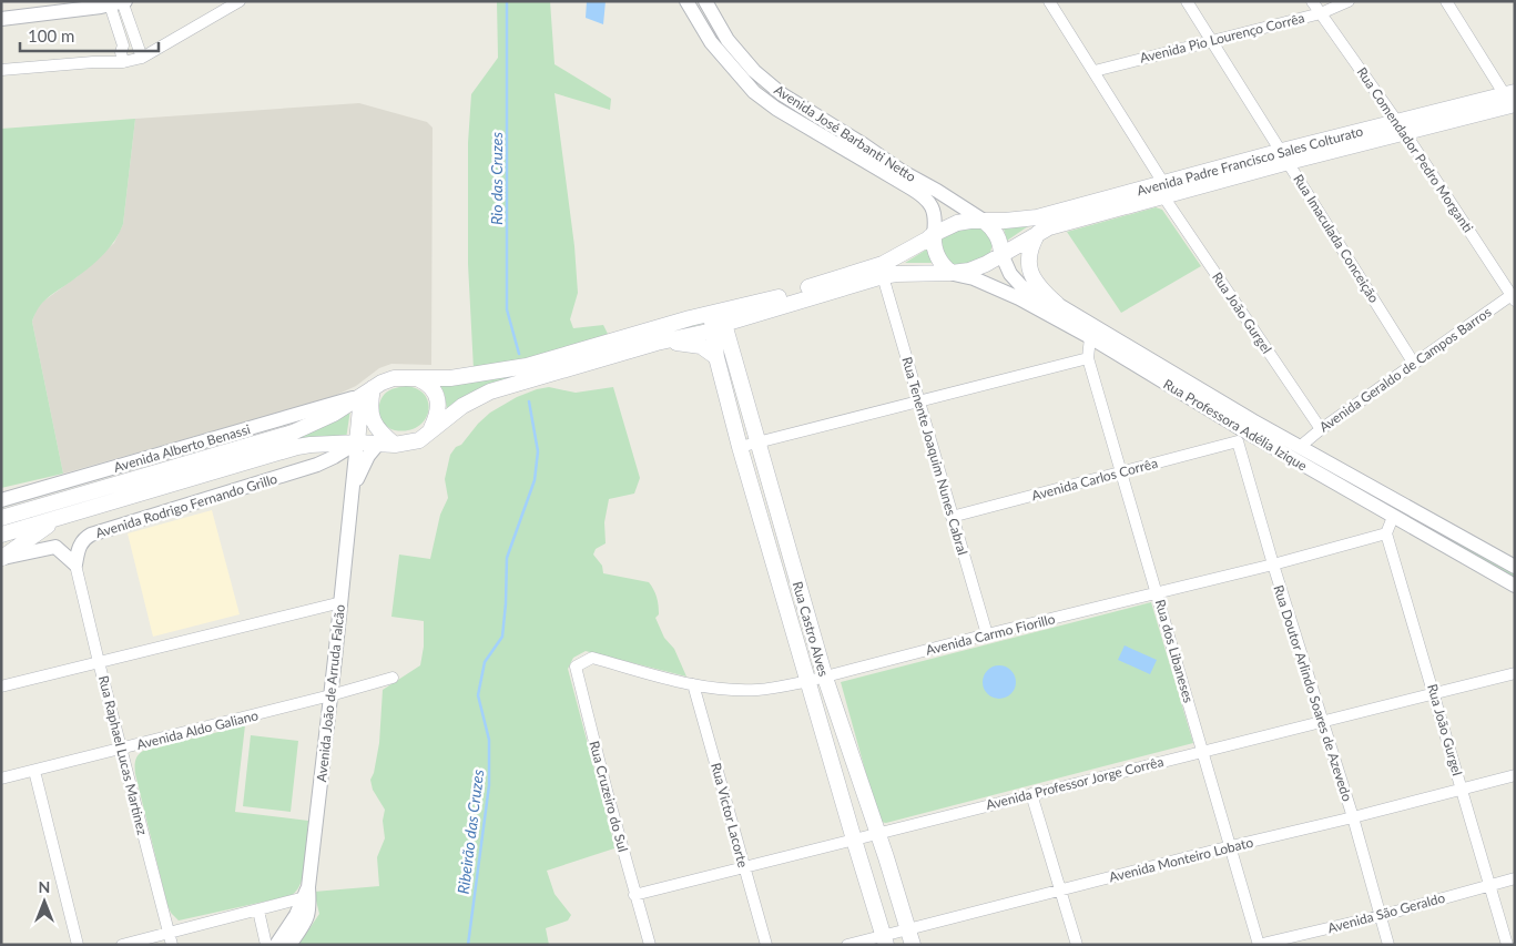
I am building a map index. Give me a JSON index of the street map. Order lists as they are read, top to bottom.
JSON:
{
  "streets": {
    "main road": ["Avenida Padre Francisco Sales Colturato", "Rua Castro Alves"],
    "street": [
      "Avenida Pio Lourenço Corrêa",
      "Avenida José Barbanti Netto",
      "Rua Comendador Pedro Morganti",
      "Rua Imaculada Conceição",
      "Rua João Gurgel",
      "Avenida Geraldo de Campos Barros",
      "Rua Professora Adélia Izique",
      "Avenida Alberto Benassi",
      "Rua Tenente Joaquim Nunes Cabral",
      "Avenida Carlos Corrêa",
      "Avenida Rodrigo Fernando Grillo",
      "Avenida Carmo Fiorillo",
      "Rua dos Libaneses",
      "Avenida João de Arruda Falcão",
      "Rua Doutor Arlindo Soares de Azevedo",
      "Avenida Aldo Galiano",
      "Rua Raphael Lucas Martinez",
      "Avenida Professor Jorge Corrêa",
      "Rua Cruzeiro do Sul",
      "Rua Victor Lacorte",
      "Avenida Monteiro Lobato",
      "Avenida São Geraldo"
    ]
  },
  "crossings": [
    ["Avenida Pio Lourenço Corrêa", "Rua Comendador Pedro Morganti"],
    ["Avenida Pio Lourenço Corrêa", "Rua Imaculada Conceição"],
    ["Avenida Pio Lourenço Corrêa", "Rua João Gurgel"],
    ["Avenida José Barbanti Netto", "Avenida Padre Francisco Sales Colturato"],
    ["Avenida José Barbanti Netto", "Rua Professora Adélia Izique"],
    ["Rua Comendador Pedro Morganti", "Avenida Padre Francisco Sales Colturato"],
    ["Rua Comendador Pedro Morganti", "Avenida Geraldo de Campos Barros"],
    ["Avenida Padre Francisco Sales Colturato", "Rua Imaculada Conceição"],
    ["Avenida Padre Francisco Sales Colturato", "Rua João Gurgel"],
    ["Avenida Padre Francisco Sales Colturato", "Rua Professora Adélia Izique"],
    ["Rua Imaculada Conceição", "Avenida Geraldo de Campos Barros"],
    ["Rua João Gurgel", "Avenida Geraldo de Campos Barros"],
    ["Rua João Gurgel", "Avenida Carmo Fiorillo"],
    ["Rua João Gurgel", "Avenida Professor Jorge Corrêa"],
    ["Rua João Gurgel", "Avenida Monteiro Lobato"],
    ["Rua João Gurgel", "Avenida São Geraldo"],
    ["Avenida Geraldo de Campos Barros", "Rua Professora Adélia Izique"],
    ["Rua Professora Adélia Izique", "Avenida Carlos Corrêa"],
    ["Rua Professora Adélia Izique", "Rua Doutor Arlindo Soares de Azevedo"],
    ["Rua Tenente Joaquim Nunes Cabral", "Avenida Carlos Corrêa"],
    ["Rua Tenente Joaquim Nunes Cabral", "Avenida Carmo Fiorillo"],
    ["Avenida Carlos Corrêa", "Rua dos Libaneses"],
    ["Avenida Carlos Corrêa", "Rua Doutor Arlindo Soares de Azevedo"],
    ["Avenida Rodrigo Fernando Grillo", "Avenida João de Arruda Falcão"],
    ["Avenida Rodrigo Fernando Grillo", "Rua Raphael Lucas Martinez"],
    ["Rua Castro Alves", "Avenida Carmo Fiorillo"],
    ["Rua Castro Alves", "Avenida Professor Jorge Corrêa"],
    ["Rua Castro Alves", "Avenida Monteiro Lobato"],
    ["Avenida Carmo Fiorillo", "Rua dos Libaneses"],
    ["Avenida Carmo Fiorillo", "Rua Doutor Arlindo Soares de Azevedo"],
    ["Avenida Carmo Fiorillo", "Rua Cruzeiro do Sul"],
    ["Avenida Carmo Fiorillo", "Rua Victor Lacorte"],
    ["Rua dos Libaneses", "Avenida Professor Jorge Corrêa"],
    ["Rua dos Libaneses", "Avenida Monteiro Lobato"],
    ["Rua dos Libaneses", "Avenida São Geraldo"],
    ["Avenida João de Arruda Falcão", "Avenida Aldo Galiano"],
    ["Rua Doutor Arlindo Soares de Azevedo", "Avenida Professor Jorge Corrêa"],
    ["Rua Doutor Arlindo Soares de Azevedo", "Avenida Monteiro Lobato"],
    ["Rua Doutor Arlindo Soares de Azevedo", "Avenida São Geraldo"],
    ["Avenida Aldo Galiano", "Rua Raphael Lucas Martinez"],
    ["Avenida Professor Jorge Corrêa", "Rua Cruzeiro do Sul"],
    ["Avenida Professor Jorge Corrêa", "Rua Victor Lacorte"]
  ],
  "water": ["Rio das Cruzes", "Ribeirão das Cruzes"],
  "scale_bar": "100 m",
  "north": "top"
}
